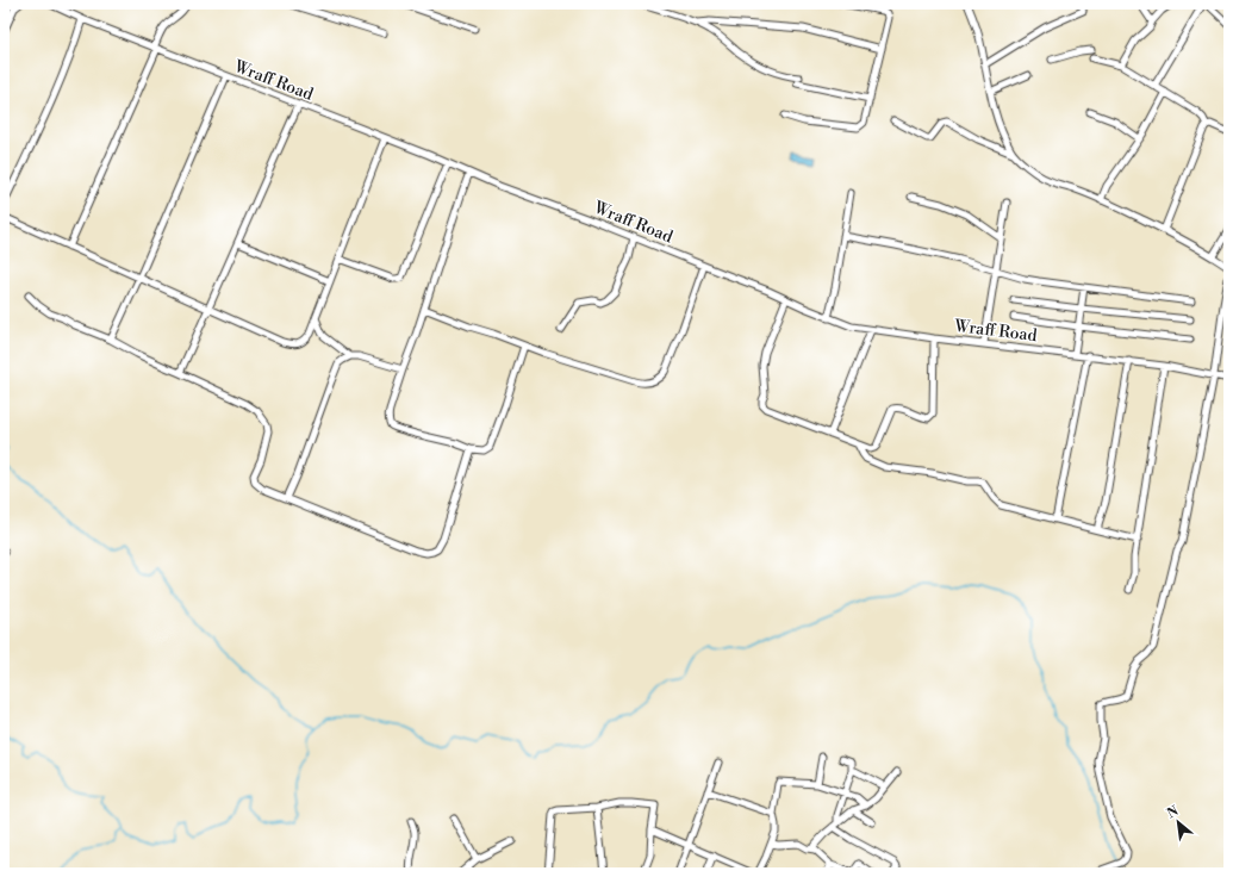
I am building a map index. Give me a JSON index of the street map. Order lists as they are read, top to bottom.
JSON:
{
  "streets": {
    "street": ["Wraff Road"]
  },
  "north": "top left"
}
